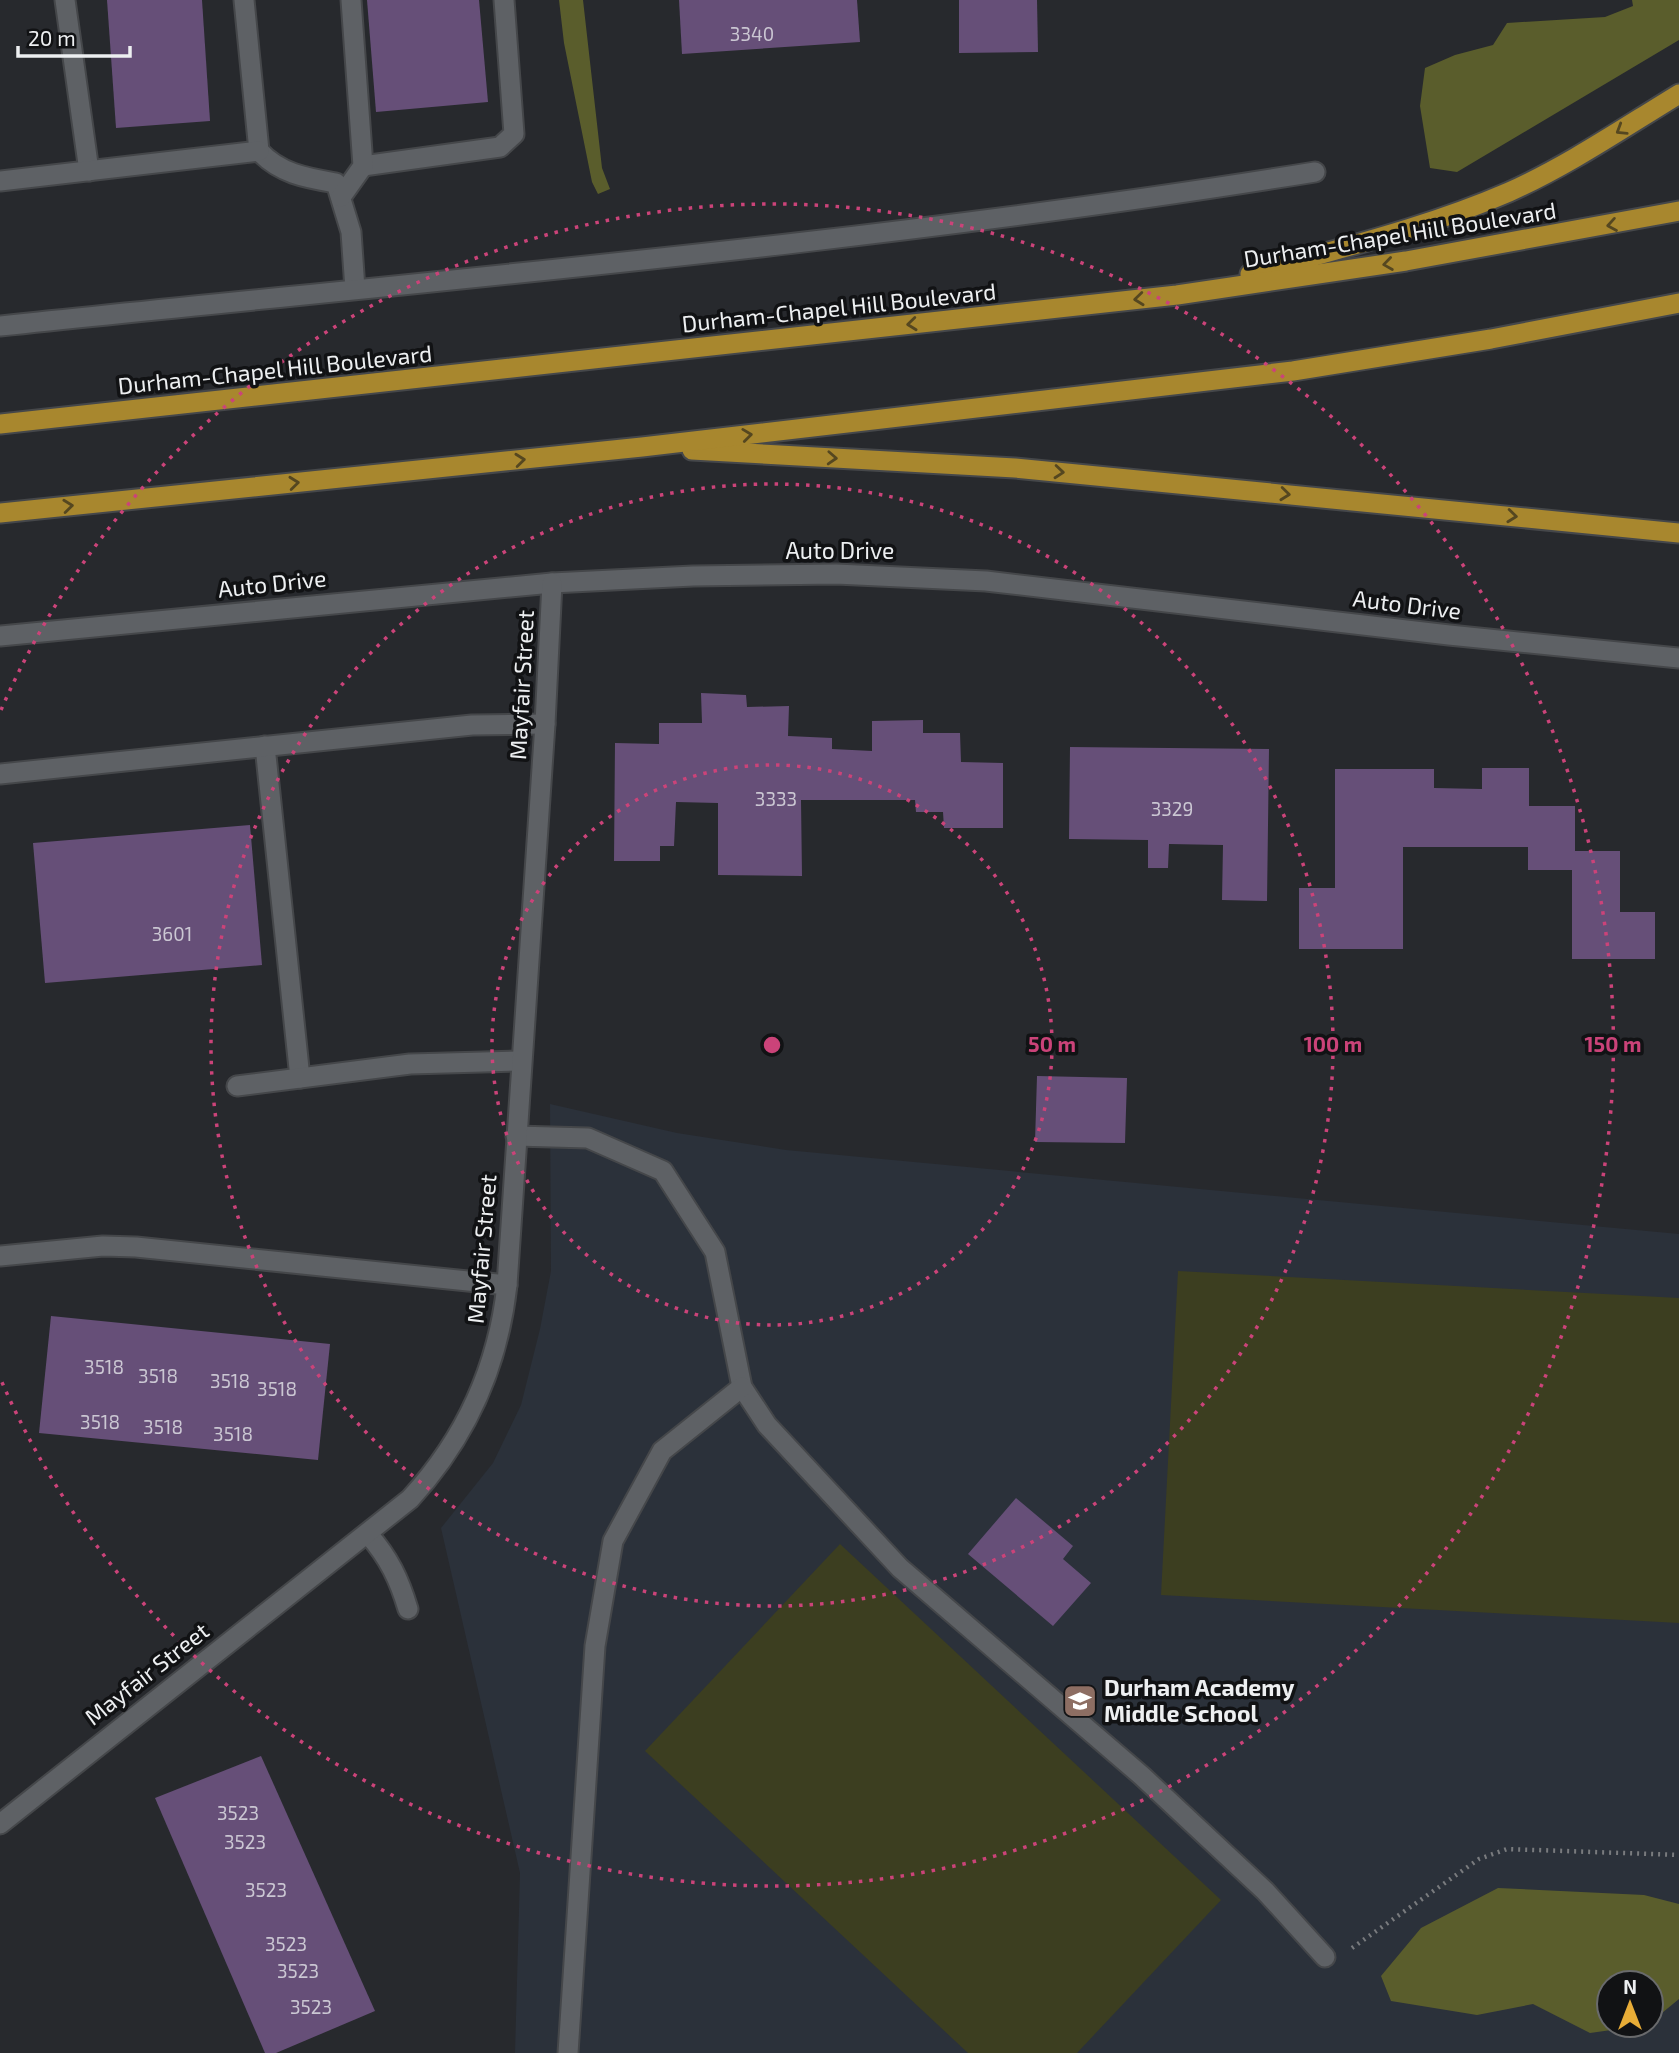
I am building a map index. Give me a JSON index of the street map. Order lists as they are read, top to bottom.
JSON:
{
  "streets": {
    "main road": ["Durham-Chapel Hill Boulevard"],
    "street": ["Auto Drive", "Mayfair Street"]
  },
  "crossings": [
    ["Auto Drive", "Mayfair Street"]
  ],
  "places": {
    "school or university": ["Durham Academy Middle School"]
  },
  "house_numbers": [
    "3340",
    "3333",
    "3329",
    "3601",
    "3518",
    "3518",
    "3518",
    "3518",
    "3518",
    "3518",
    "3518",
    "3523",
    "3523",
    "3523",
    "3523",
    "3523",
    "3523"
  ],
  "scale_bar": "20 m",
  "north": "top",
  "rings": ["50 m", "100 m", "150 m"]
}
